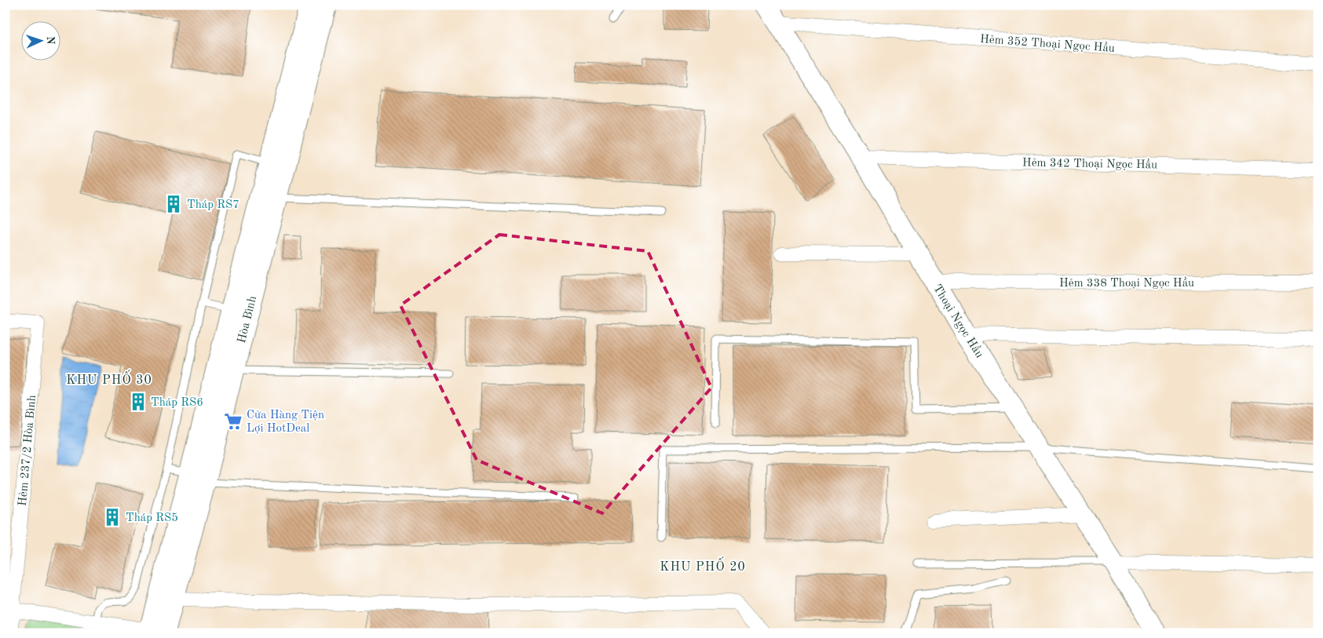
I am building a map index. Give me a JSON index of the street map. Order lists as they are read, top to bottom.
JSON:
{
  "streets": {
    "main road": ["Hòa Bình", "Thoại Ngọc Hầu"],
    "street": [
      "Hẻm 352 Thoại Ngọc Hầu",
      "Hẻm 342 Thoại Ngọc Hầu",
      "Hẻm 338 Thoại Ngọc Hầu",
      "Hẻm 237/2 Hòa Bình"
    ]
  },
  "crossings": [
    ["Hẻm 352 Thoại Ngọc Hầu", "Thoại Ngọc Hầu"],
    ["Hẻm 342 Thoại Ngọc Hầu", "Thoại Ngọc Hầu"],
    ["Hẻm 338 Thoại Ngọc Hầu", "Thoại Ngọc Hầu"]
  ],
  "districts": ["KHU PHỐ 30", "KHU PHỐ 20"],
  "places": {
    "building": ["Tháp RS7", "Tháp RS6", "Tháp RS5"],
    "supermarket": ["Cửa Hàng Tiện Lợi HotDeal"]
  },
  "north": "right"
}
